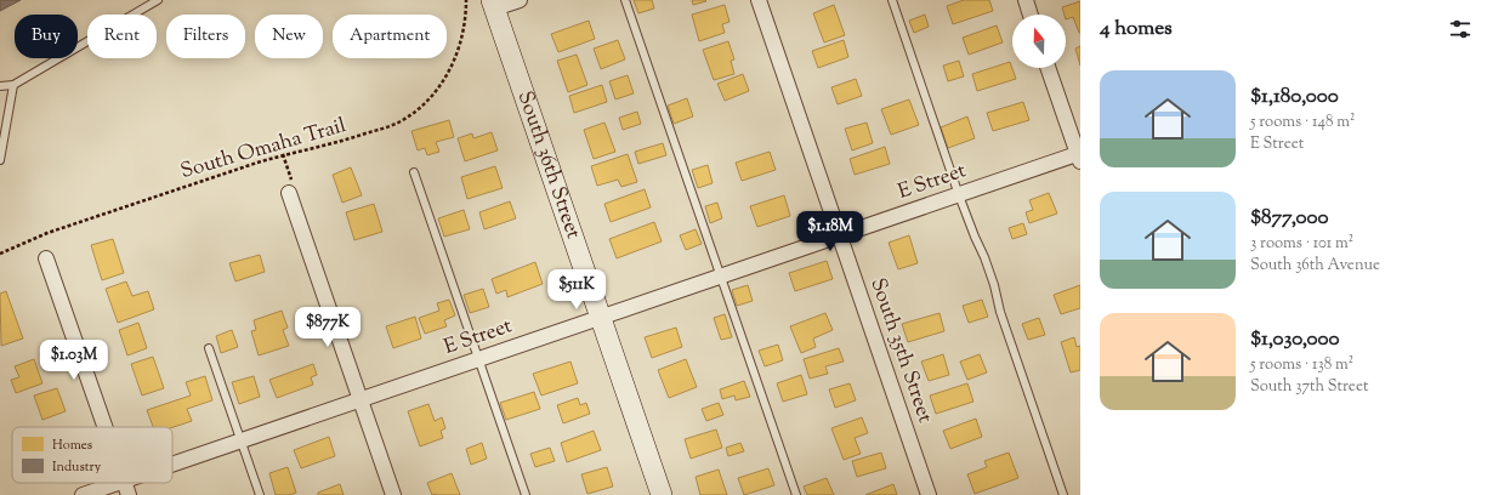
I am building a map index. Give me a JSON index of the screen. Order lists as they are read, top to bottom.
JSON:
{
  "streets": {
    "street": ["South 36th Street", "E Street", "South 35th Street"],
    "path": ["South Omaha Trail"]
  },
  "crossings": [
    ["South 36th Street", "E Street"],
    ["E Street", "South 35th Street"]
  ],
  "legend": ["Homes", "Industry"],
  "north": "top",
  "page": {
    "heading": "4 homes",
    "chip": [
      "Buy",
      "Rent",
      "Filters",
      "New",
      "Apartment"
    ],
    "list": [
      {
        "name": "$1,180,000",
        "note": "5 rooms · 148 m² · E Street"
      },
      {
        "name": "$877,000",
        "note": "3 rooms · 101 m² · South 36th Avenue"
      },
      {
        "name": "$1,030,000",
        "note": "5 rooms · 138 m² · South 37th Street"
      }
    ],
    "price": [
      "$1.18M",
      "$511K",
      "$877K",
      "$1.03M"
    ]
  }
}
